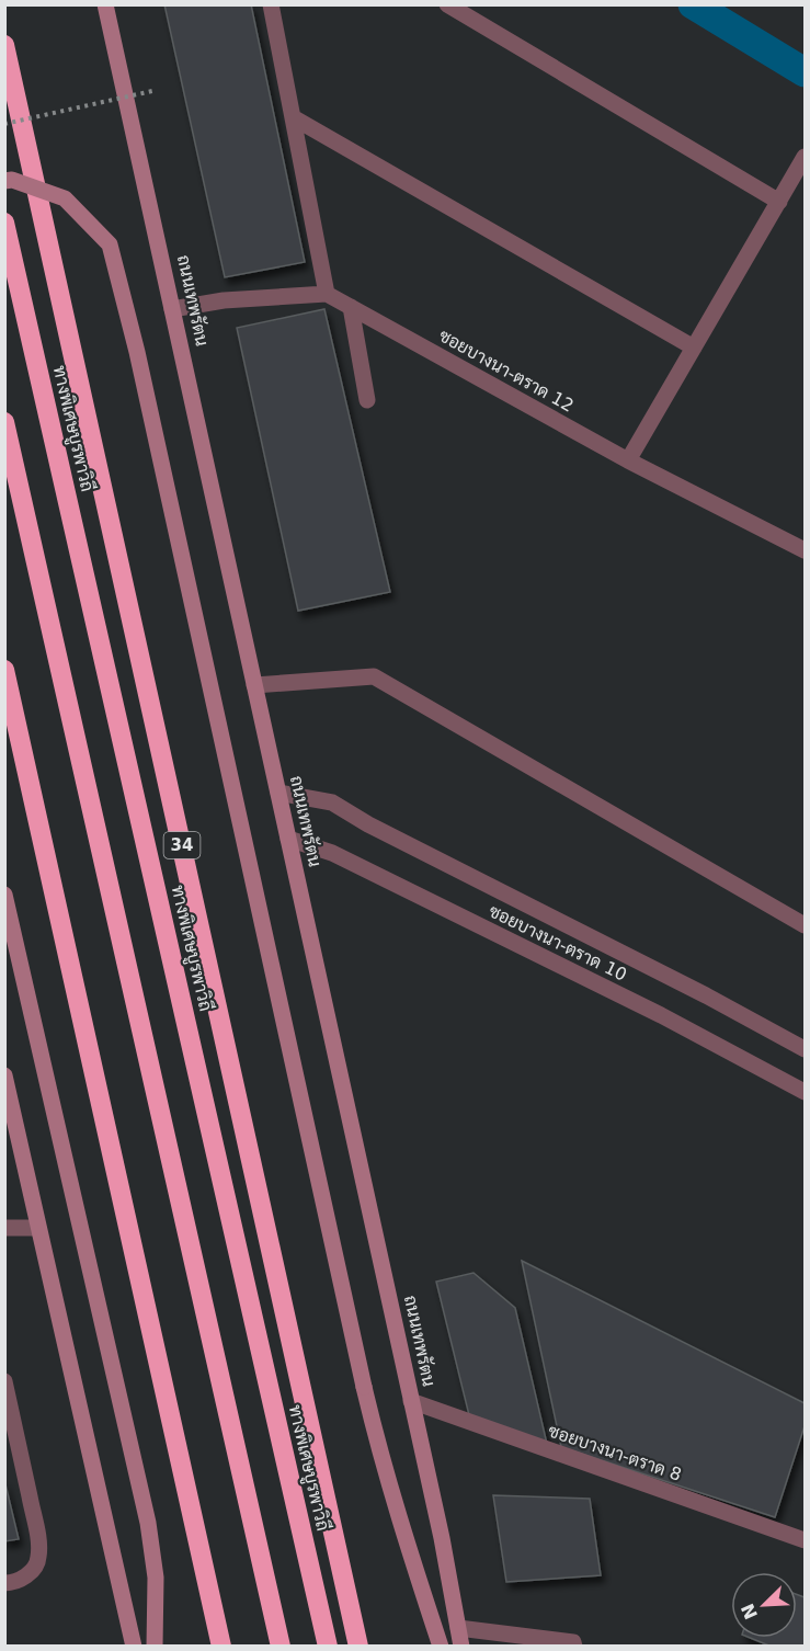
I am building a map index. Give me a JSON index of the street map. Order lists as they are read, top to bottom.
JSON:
{
  "streets": {
    "highway": ["ทางพิเศษบูรพาวิถี", "34"],
    "main road": ["ถนนเทพรัตน"],
    "street": ["ซอยบางนา-ตราด 12", "ซอยบางนา-ตราด 10", "ซอยบางนา-ตราด 8"]
  },
  "crossings": [
    ["ถนนเทพรัตน", "ซอยบางนา-ตราด 10"],
    ["ถนนเทพรัตน", "ซอยบางนา-ตราด 8"]
  ],
  "north": "bottom left"
}
